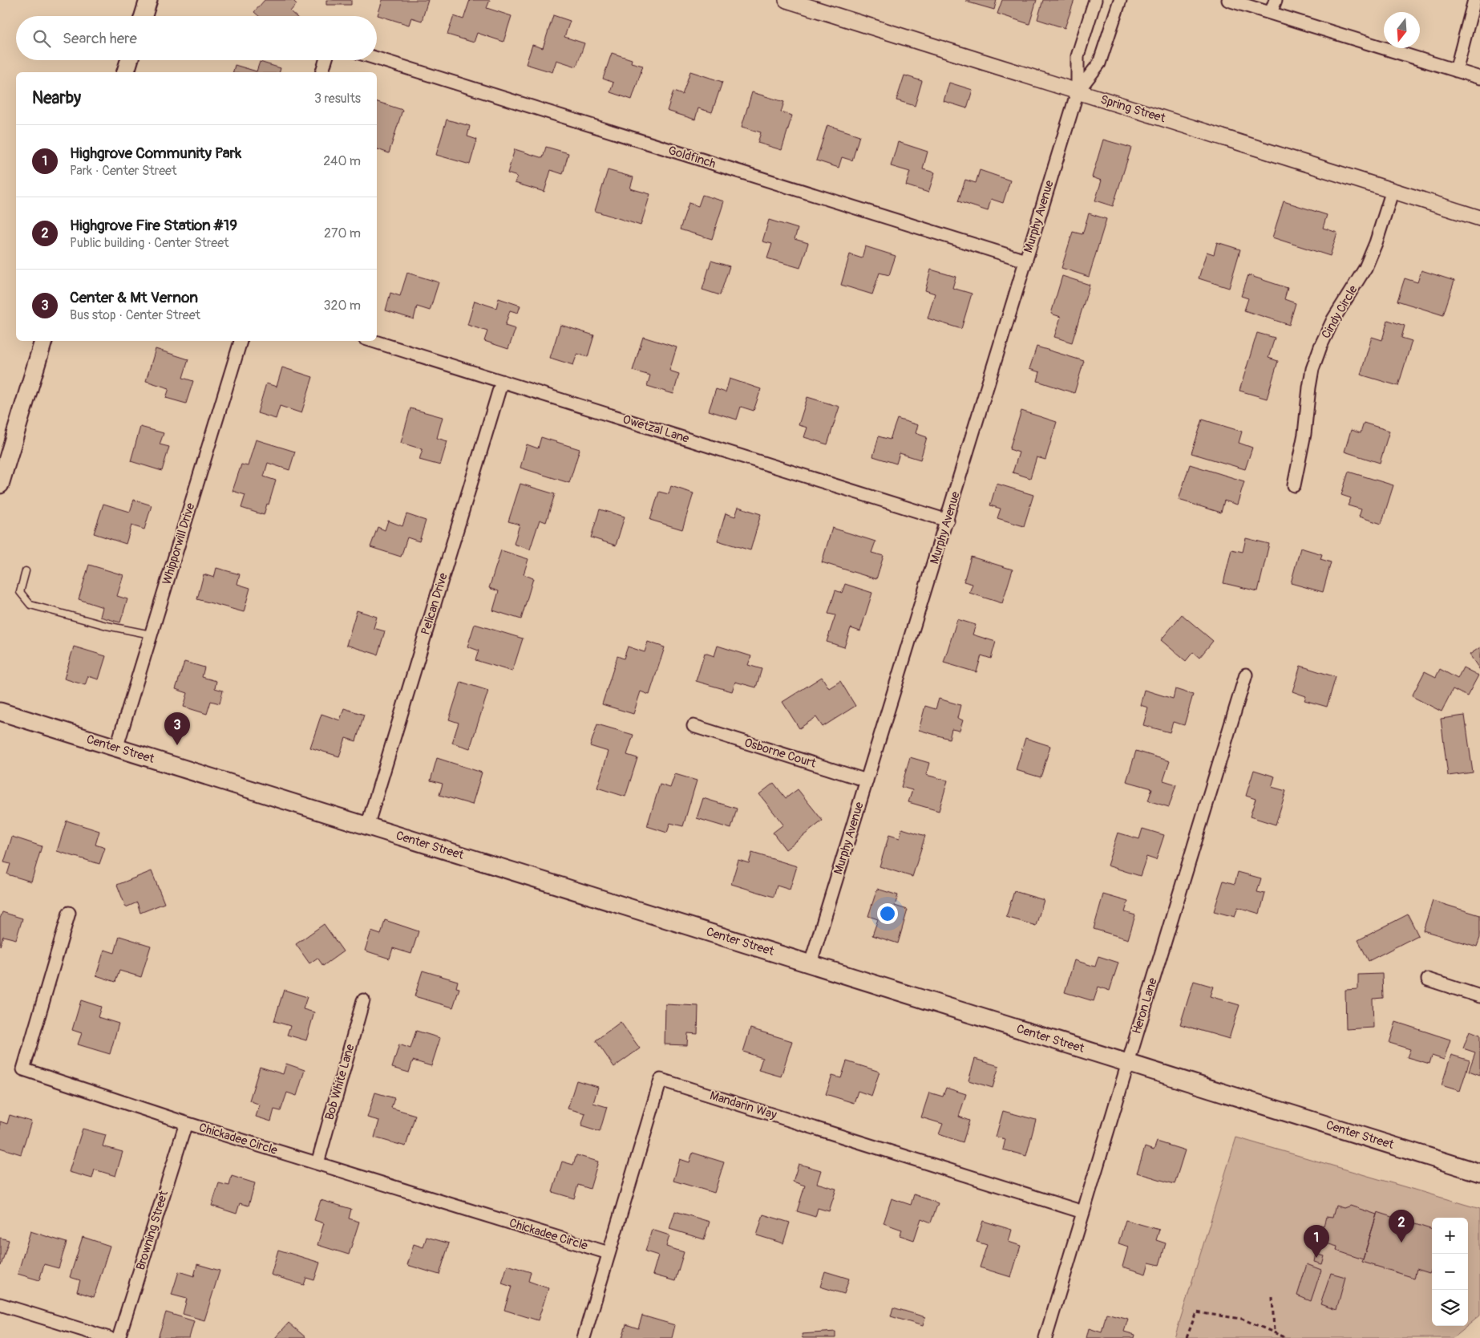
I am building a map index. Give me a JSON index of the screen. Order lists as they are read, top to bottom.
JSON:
{
  "streets": {
    "main road": ["Center Street"],
    "street": [
      "Spring Street",
      "Goldfinch",
      "Murphy Avenue",
      "Cindy Circle",
      "Owetzal Lane",
      "Whipporwill Drive",
      "Pelican Drive",
      "Osborne Court",
      "Heron Lane",
      "Bob White Lane",
      "Mandarin Way",
      "Chickadee Circle",
      "Browning Street"
    ]
  },
  "crossings": [
    ["Spring Street", "Murphy Avenue"],
    ["Spring Street", "Cindy Circle"],
    ["Goldfinch", "Murphy Avenue"],
    ["Murphy Avenue", "Owetzal Lane"],
    ["Murphy Avenue", "Center Street"],
    ["Murphy Avenue", "Osborne Court"],
    ["Owetzal Lane", "Pelican Drive"],
    ["Whipporwill Drive", "Center Street"],
    ["Pelican Drive", "Center Street"],
    ["Center Street", "Heron Lane"],
    ["Heron Lane", "Mandarin Way"],
    ["Bob White Lane", "Chickadee Circle"],
    ["Mandarin Way", "Chickadee Circle"],
    ["Chickadee Circle", "Browning Street"]
  ],
  "north": "bottom",
  "page": {
    "search": "Search here",
    "heading": ["Nearby", "3 results"],
    "list": [
      {
        "mark": "1",
        "name": "Highgrove Community Park",
        "note": "Park · Center Street",
        "value": "240 m"
      },
      {
        "mark": "2",
        "name": "Highgrove Fire Station #19",
        "note": "Public building · Center Street",
        "value": "270 m"
      },
      {
        "mark": "3",
        "name": "Center & Mt Vernon",
        "note": "Bus stop · Center Street",
        "value": "320 m"
      }
    ],
    "pins": ["3", "2", "1"],
    "map_buttons": ["+", "−"]
  }
}
